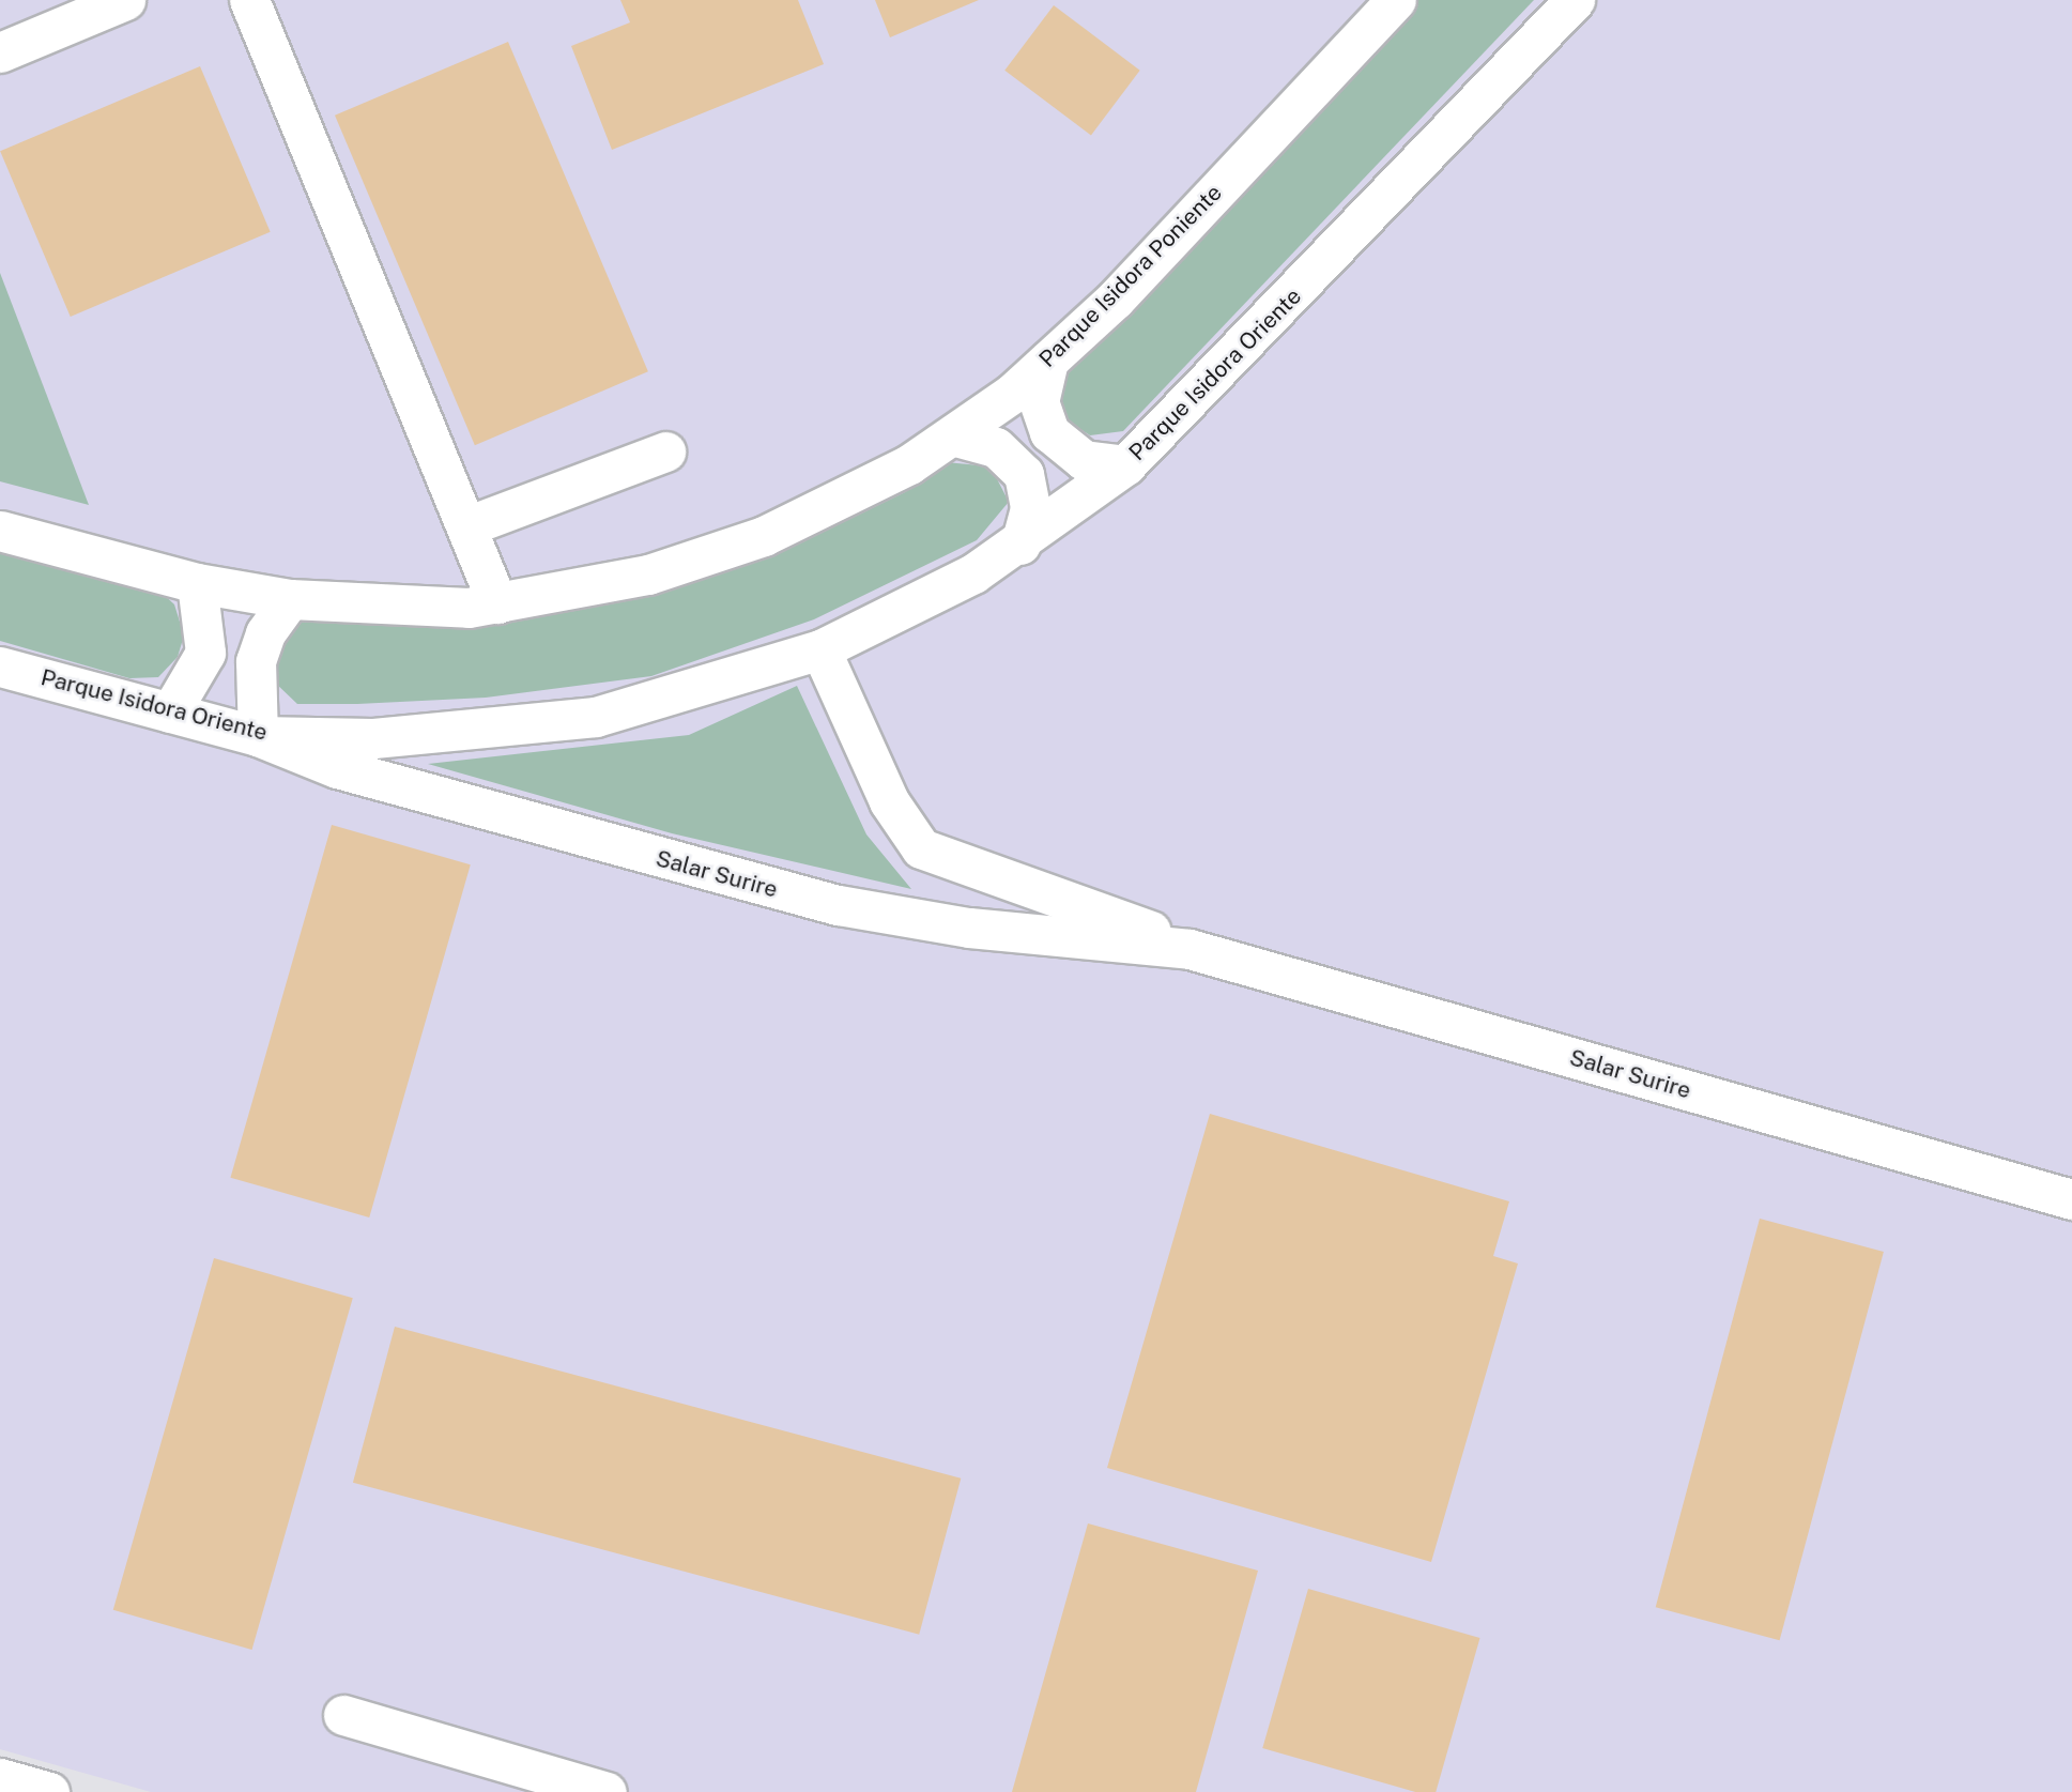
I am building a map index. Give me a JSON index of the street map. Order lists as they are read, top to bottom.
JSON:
{
  "streets": {
    "street": ["Parque Isidora Poniente", "Parque Isidora Oriente", "Salar Surire"]
  },
  "crossings": [
    ["Parque Isidora Oriente", "Salar Surire"]
  ]
}
